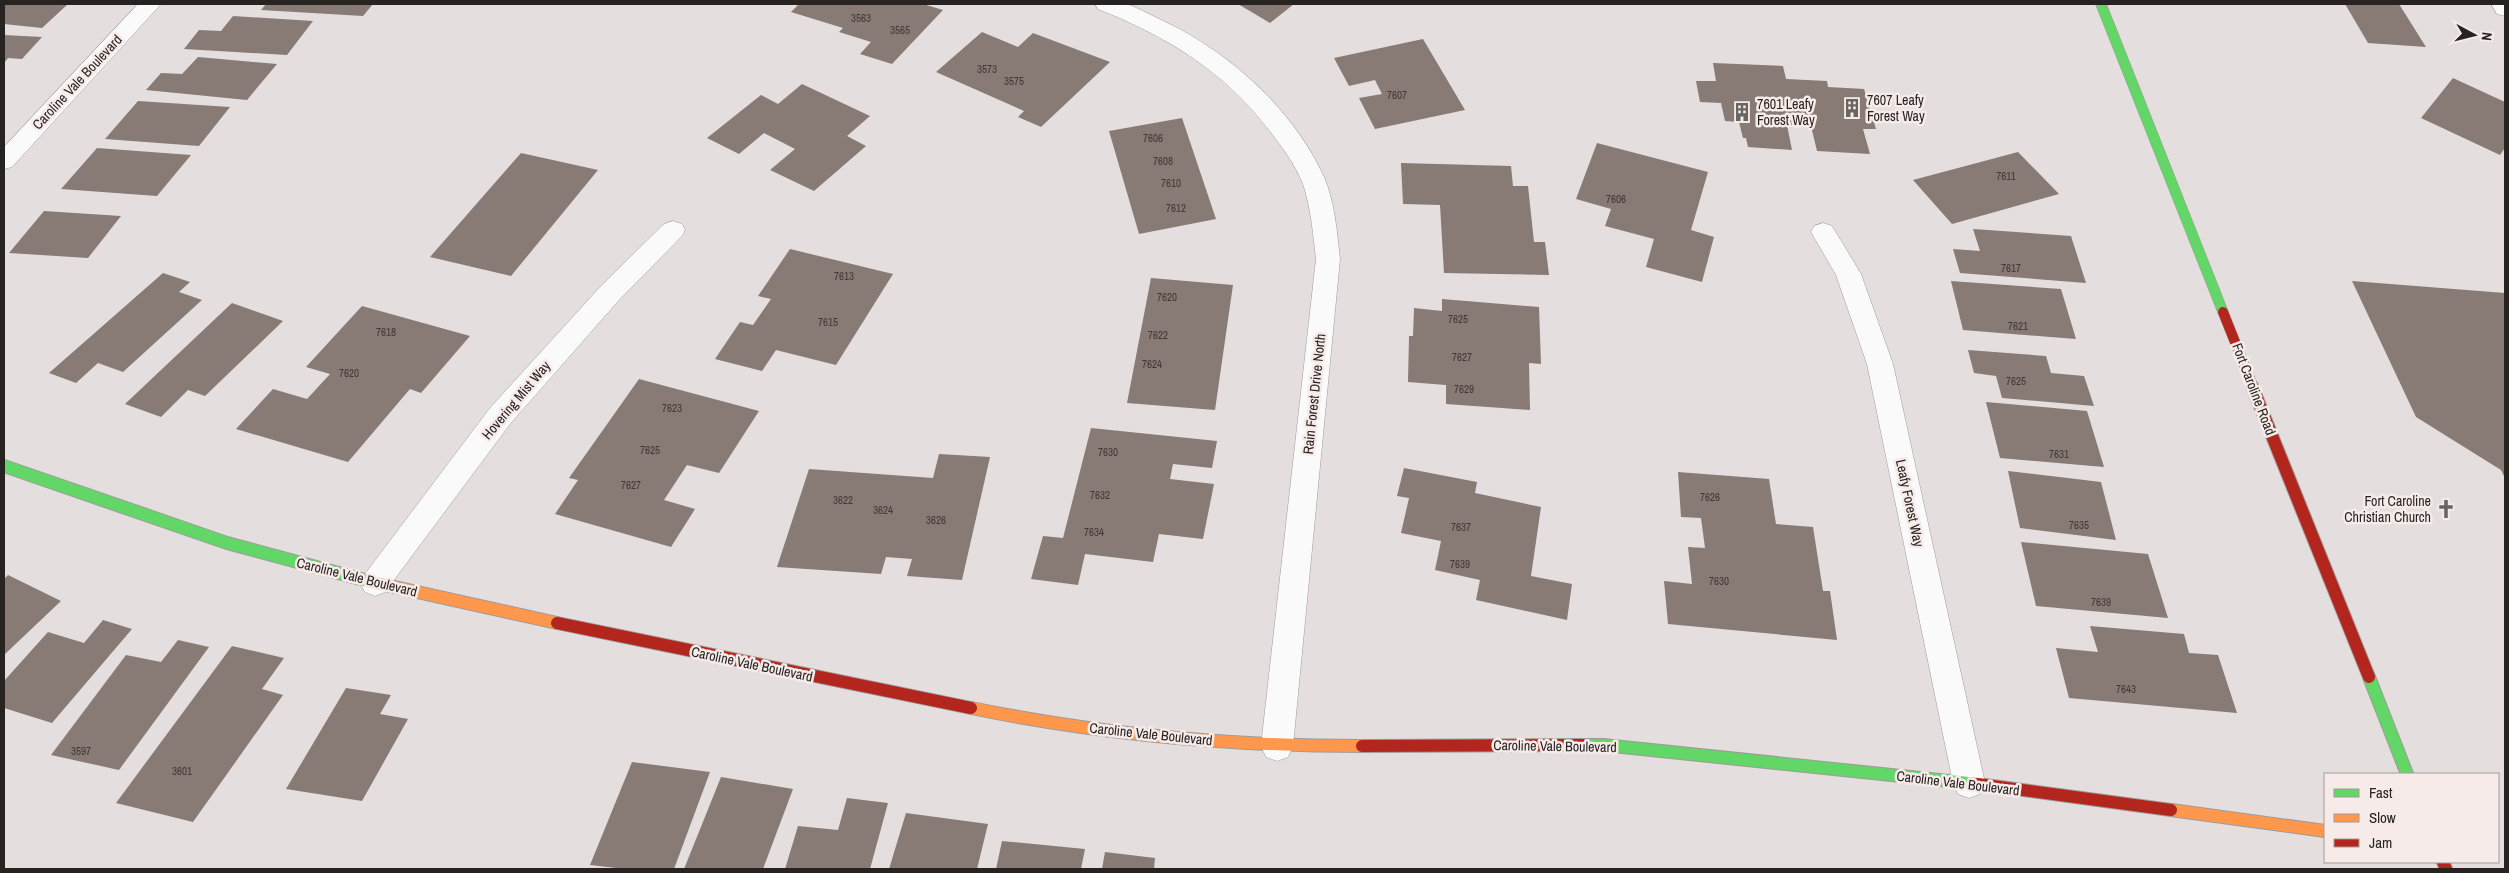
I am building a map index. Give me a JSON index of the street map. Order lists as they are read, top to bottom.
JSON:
{
  "streets": {
    "street": [
      "Caroline Vale Boulevard",
      "Fort Caroline Road",
      "Rain Forest Drive North",
      "Hovering Mist Way",
      "Leafy Forest Way"
    ]
  },
  "crossings": [
    ["Caroline Vale Boulevard", "Rain Forest Drive North"],
    ["Caroline Vale Boulevard", "Hovering Mist Way"],
    ["Caroline Vale Boulevard", "Leafy Forest Way"]
  ],
  "places": {
    "building": ["7607 Leafy Forest Way", "7601 Leafy Forest Way"],
    "church": ["Fort Caroline Christian Church"]
  },
  "house_numbers": [
    "3563",
    "3565",
    "3573",
    "3575",
    "7607",
    "7606",
    "7608",
    "7611",
    "7610",
    "7606",
    "7612",
    "7617",
    "7613",
    "7620",
    "7625",
    "7615",
    "7621",
    "7618",
    "7622",
    "7627",
    "7624",
    "7620",
    "7625",
    "7629",
    "7623",
    "7625",
    "7630",
    "7631",
    "7627",
    "7632",
    "7626",
    "3622",
    "3624",
    "3626",
    "7635",
    "7637",
    "7634",
    "7639",
    "7630",
    "7639",
    "7643",
    "3597",
    "3601"
  ],
  "legend": ["Fast", "Slow", "Jam"],
  "north": "right"
}
